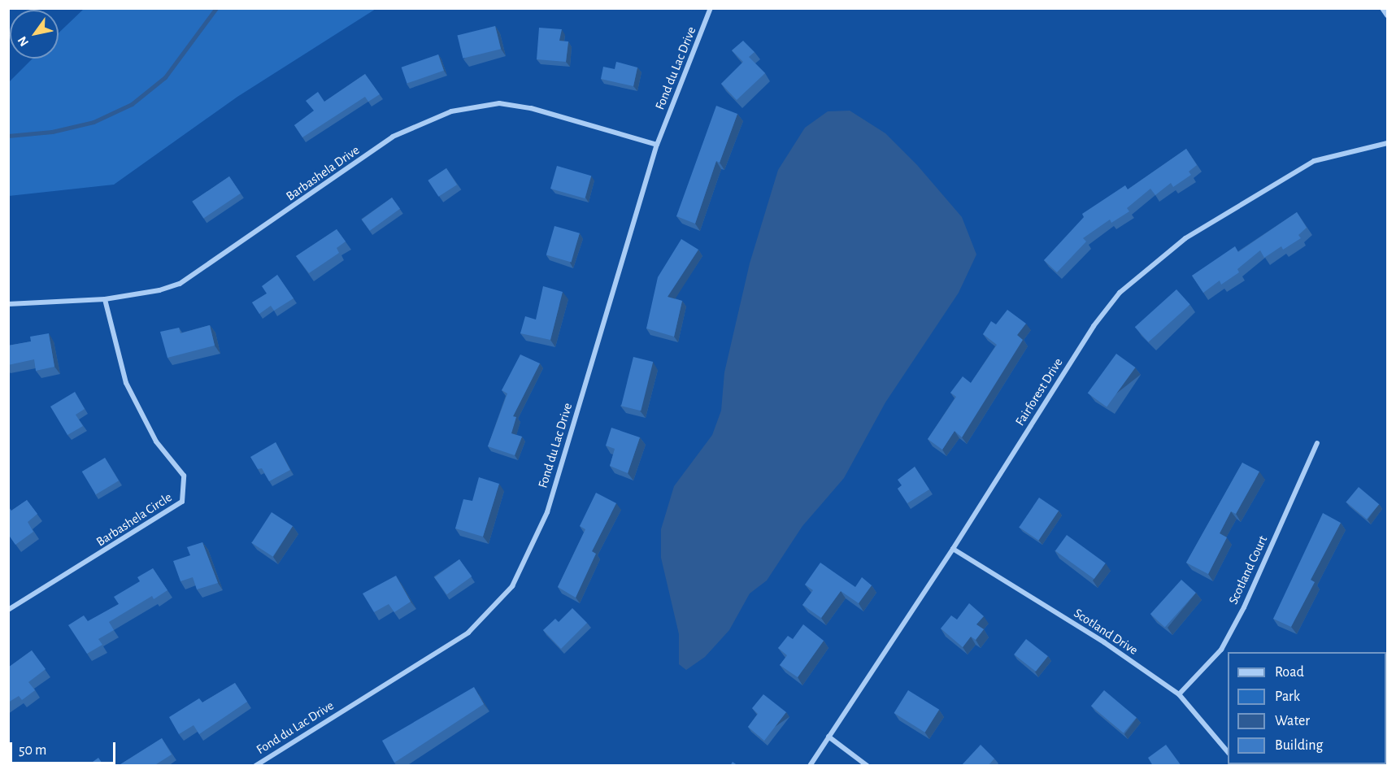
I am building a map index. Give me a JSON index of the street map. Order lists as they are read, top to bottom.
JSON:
{
  "streets": {
    "street": [
      "Fond du Lac Drive",
      "Barbashela Drive",
      "Fairforest Drive",
      "Barbashela Circle",
      "Scotland Court",
      "Scotland Drive"
    ]
  },
  "crossings": [
    ["Fond du Lac Drive", "Barbashela Drive"],
    ["Barbashela Drive", "Barbashela Circle"],
    ["Fairforest Drive", "Scotland Drive"],
    ["Scotland Court", "Scotland Drive"]
  ],
  "legend": [
    "Road",
    "Park",
    "Water",
    "Building"
  ],
  "scale_bar": "50 m",
  "north": "bottom left"
}
